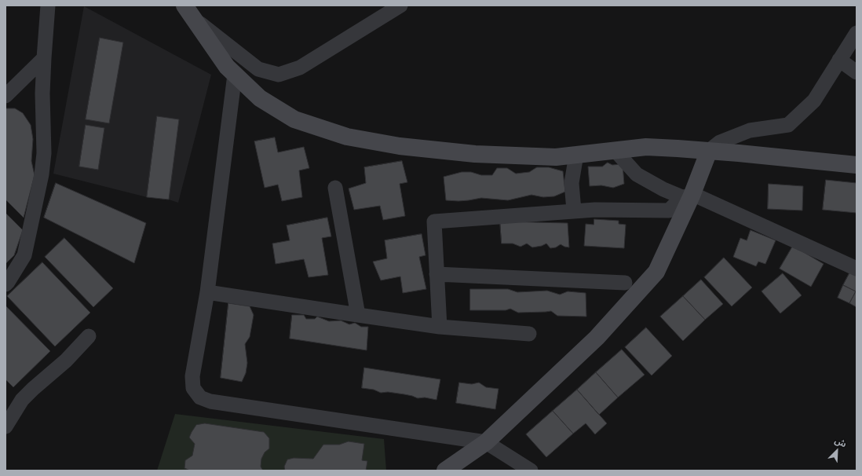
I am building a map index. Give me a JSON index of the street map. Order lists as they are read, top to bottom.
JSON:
{
  "north": "top right"
}
